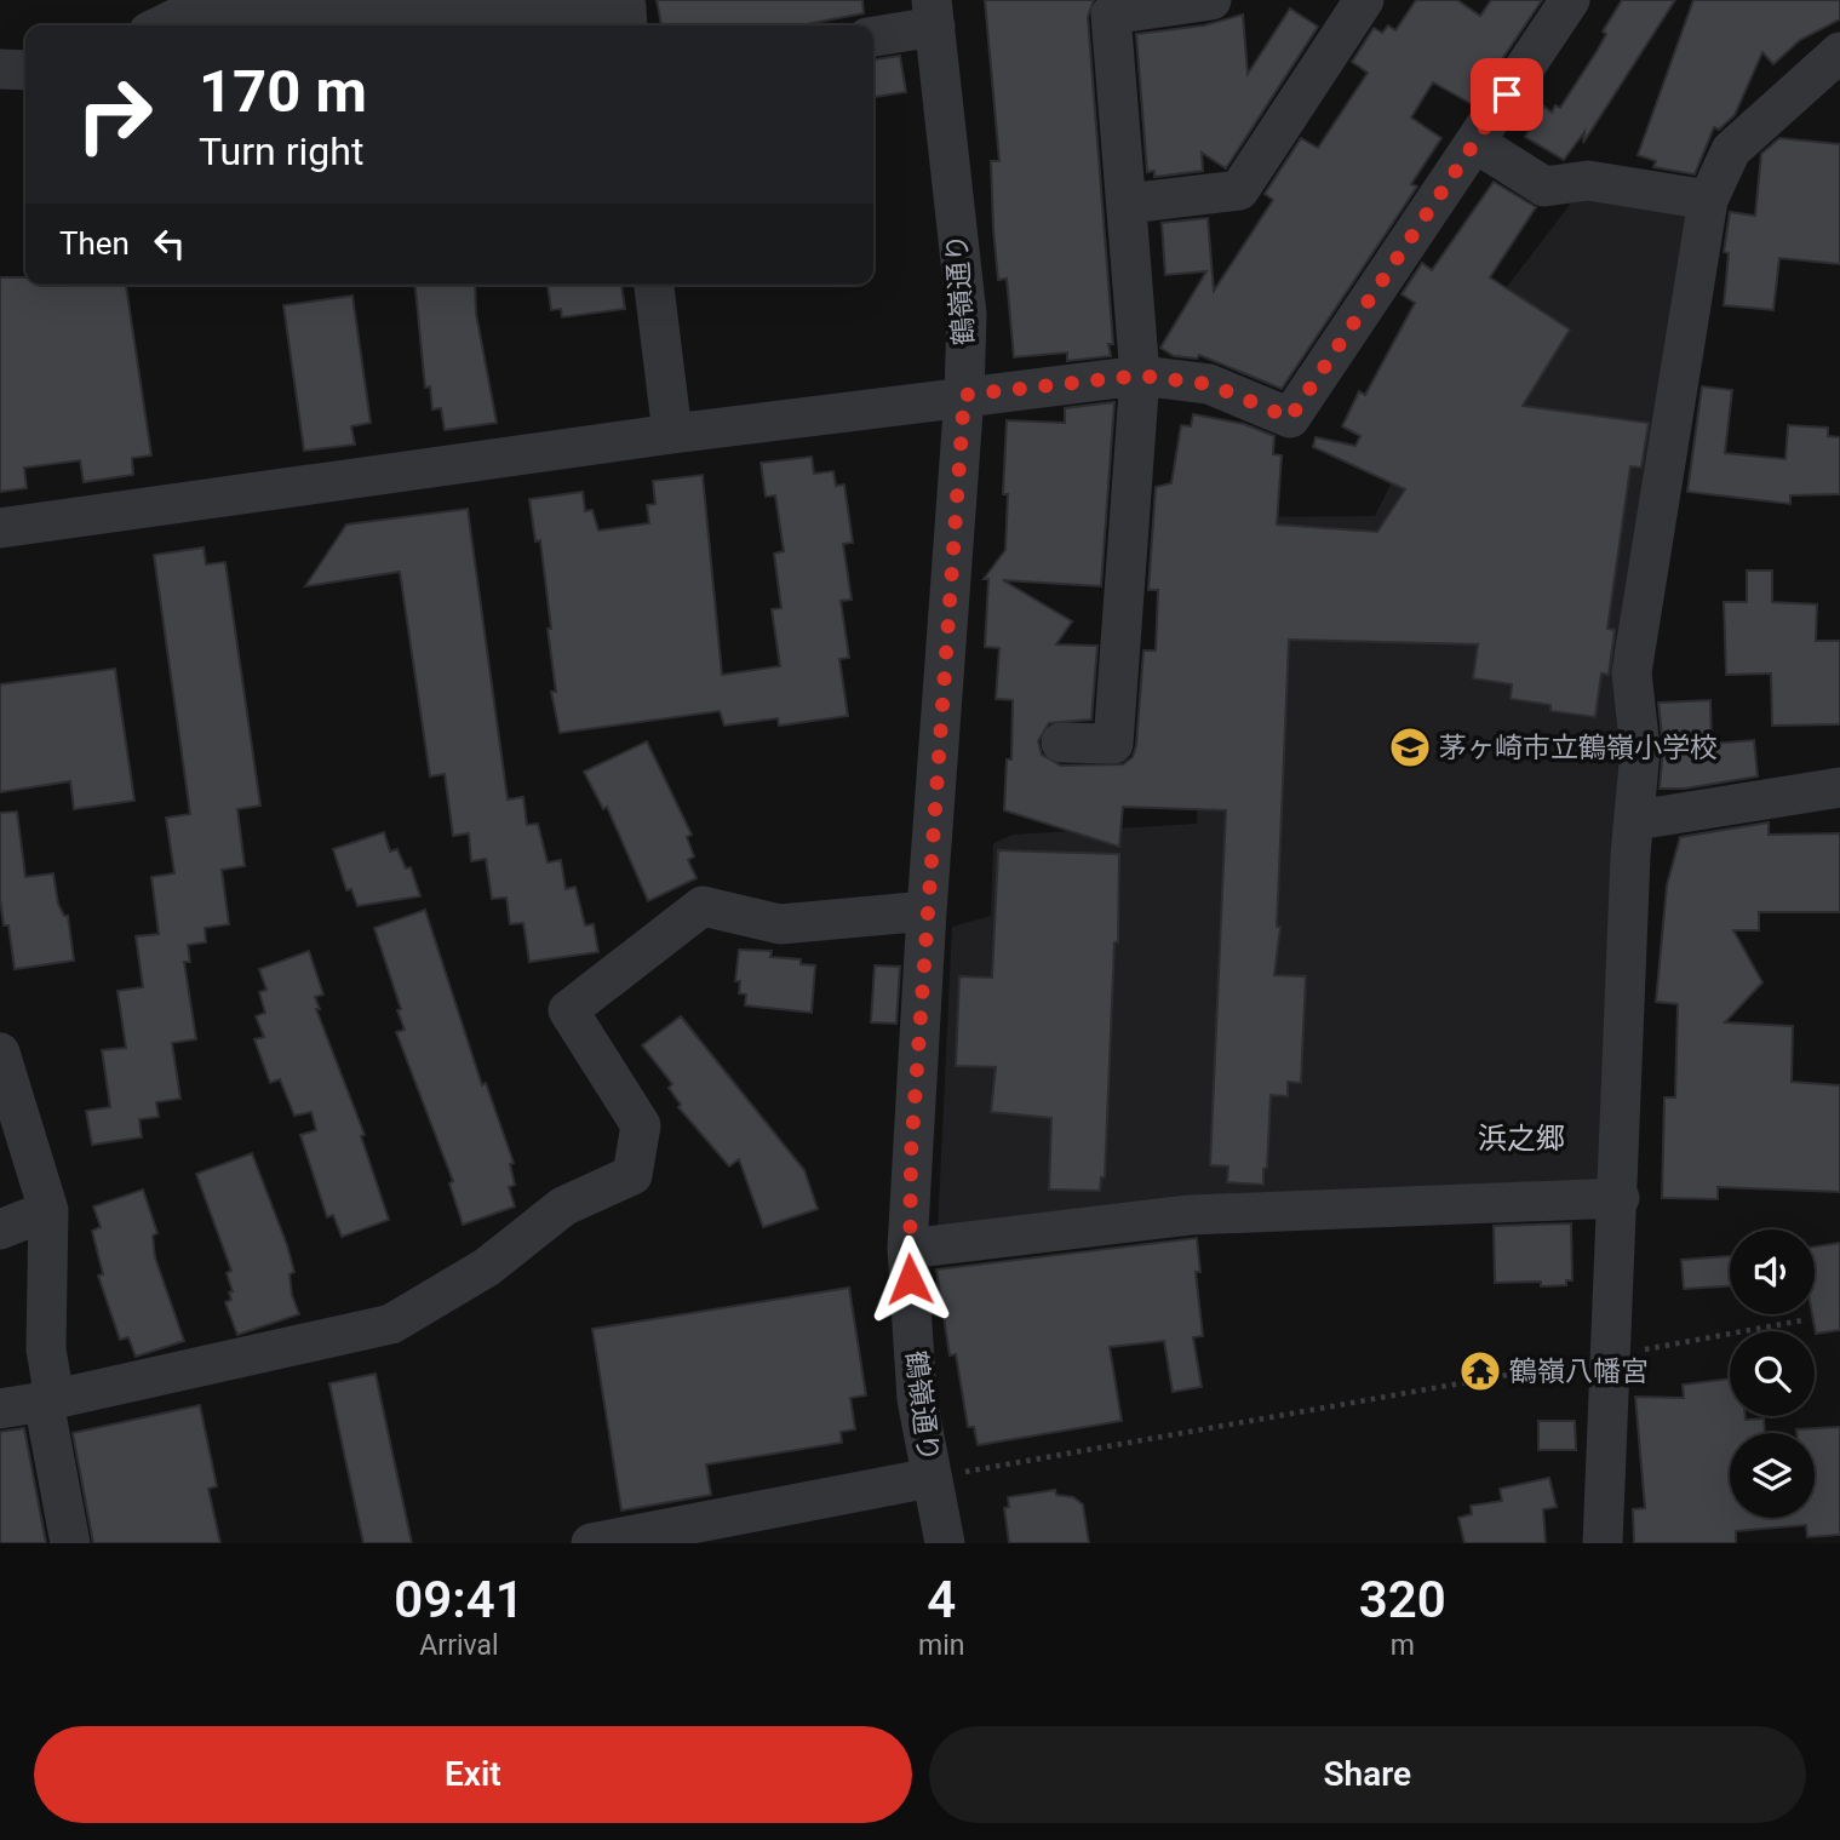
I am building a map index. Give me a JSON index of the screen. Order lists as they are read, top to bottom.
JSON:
{
  "streets": {
    "street": ["鶴嶺通り"]
  },
  "districts": ["浜之郷"],
  "places": {
    "school or university": ["茅ヶ崎市立鶴嶺小学校"],
    "temple": ["鶴嶺八幡宮"]
  },
  "page": {
    "turn": ["170 m", "Turn right"],
    "then": "Then",
    "eta": [
      "09:41",
      "Arrival",
      "4",
      "min",
      "320",
      "m"
    ],
    "buttons": ["Exit", "Share"]
  }
}
